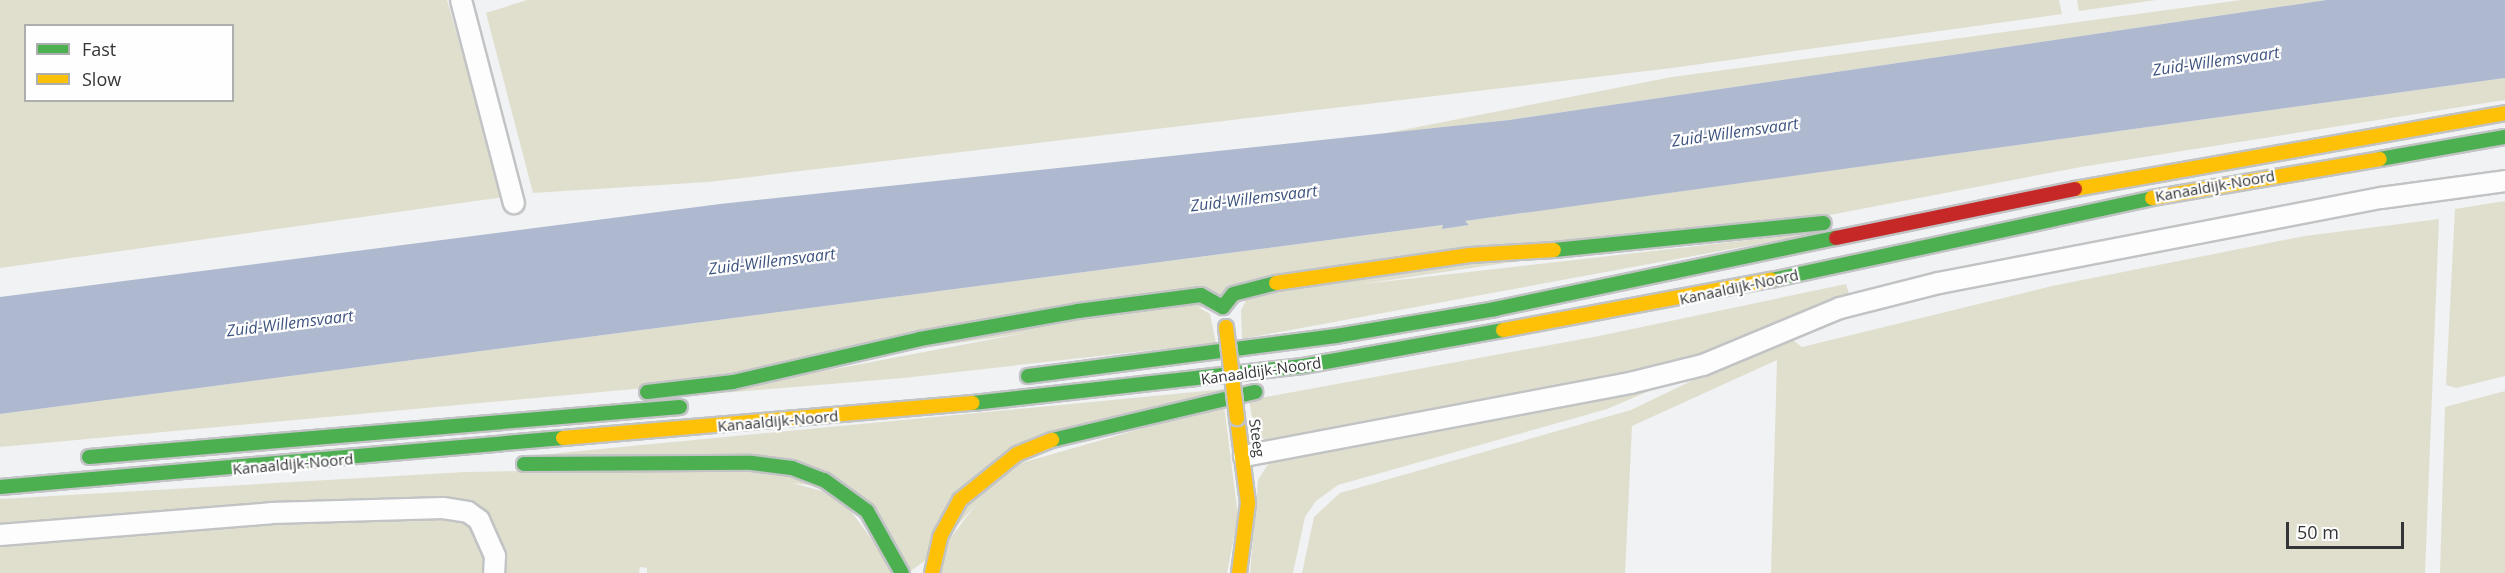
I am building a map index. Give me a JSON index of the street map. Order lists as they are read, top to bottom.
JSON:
{
  "streets": {
    "main road": ["Kanaaldijk-Noord", "Steeg"]
  },
  "water": ["Zuid-Willemsvaart"],
  "legend": ["Fast", "Slow"],
  "scale_bar": "50 m"
}
